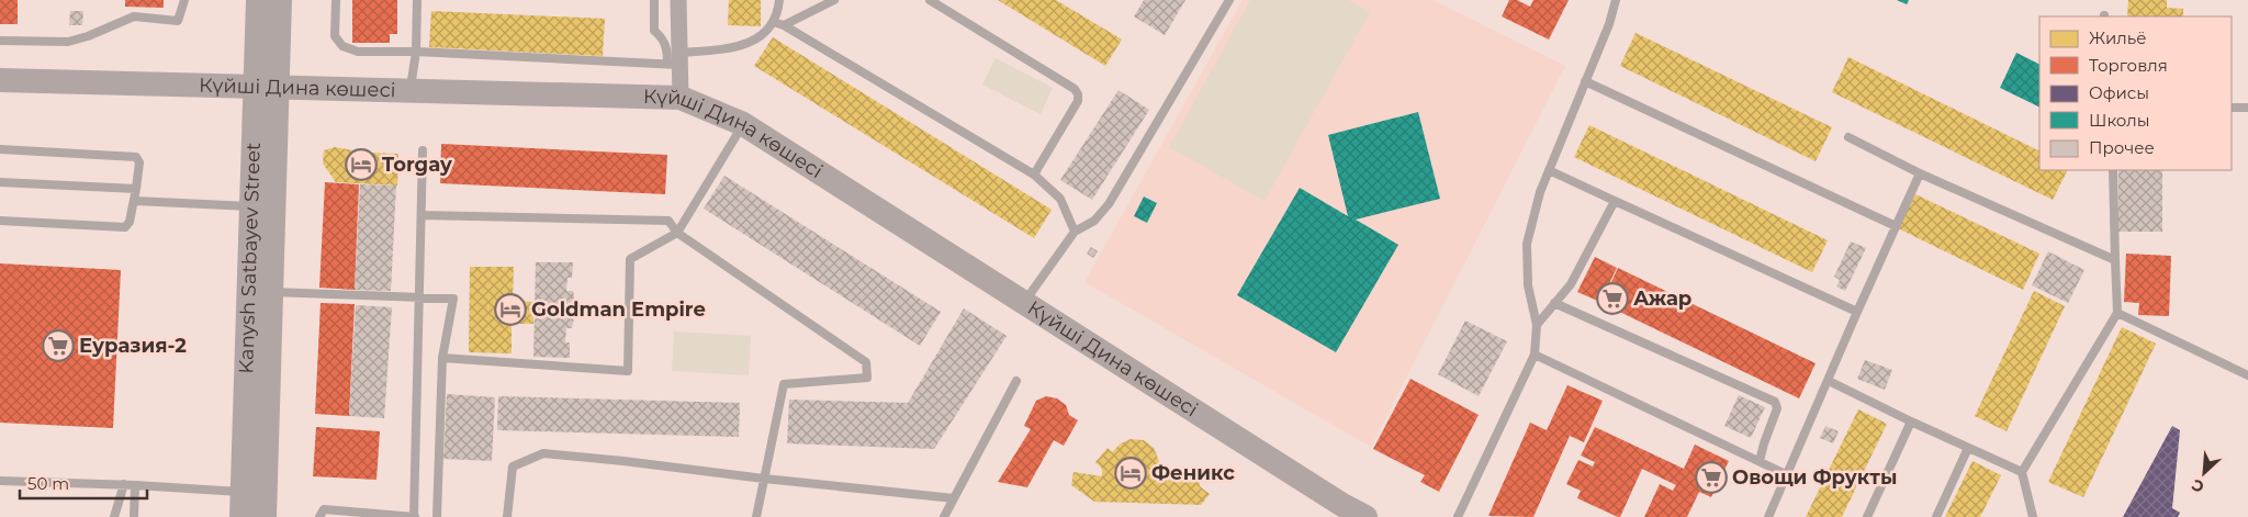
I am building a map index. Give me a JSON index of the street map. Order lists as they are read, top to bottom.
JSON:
{
  "streets": {
    "street": ["Күйші Дина көшесі", "Kanysh Satbayev Street"]
  },
  "crossings": [
    ["Күйші Дина көшесі", "Kanysh Satbayev Street"]
  ],
  "places": {
    "hotel": ["Torgay", "Goldman Empire", "Феникс"],
    "supermarket": ["Ажар", "Еуразия-2", "Овощи Фрукты"]
  },
  "legend": [
    "Жильё",
    "Торговля",
    "Офисы",
    "Школы",
    "Прочее"
  ],
  "scale_bar": "50 m",
  "north": "bottom left"
}
